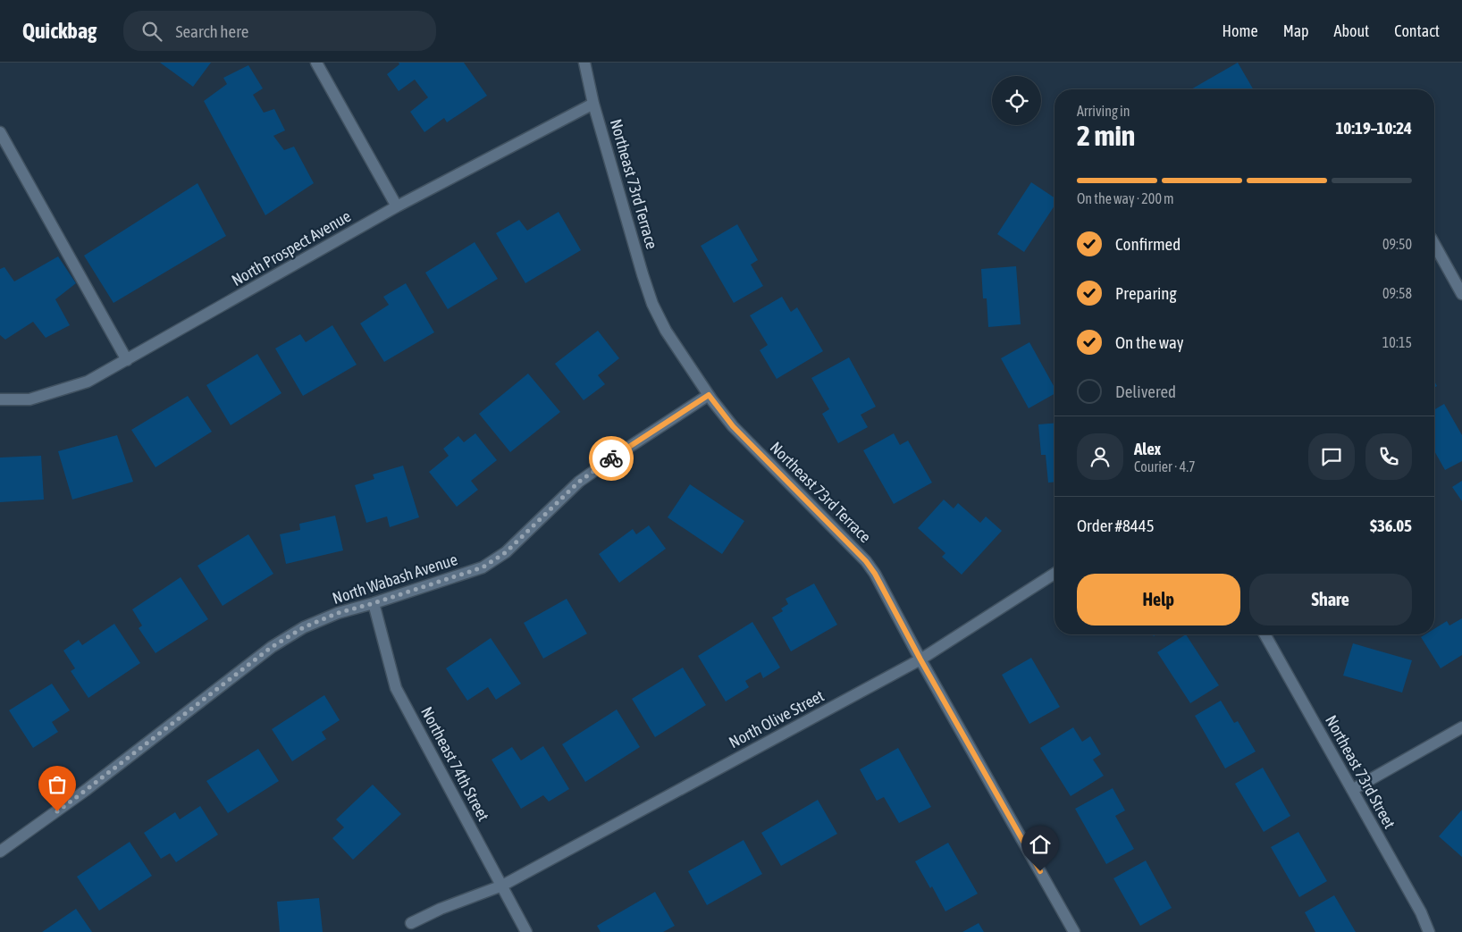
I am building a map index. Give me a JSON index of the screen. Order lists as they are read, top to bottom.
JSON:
{
  "streets": {
    "street": [
      "Northeast 73rd Terrace",
      "North Prospect Avenue",
      "North Wabash Avenue",
      "North Olive Street",
      "Northeast 74th Street",
      "Northeast 73rd Street"
    ]
  },
  "crossings": [
    ["Northeast 73rd Terrace", "North Prospect Avenue"],
    ["Northeast 73rd Terrace", "North Wabash Avenue"],
    ["Northeast 73rd Terrace", "North Olive Street"],
    ["North Wabash Avenue", "Northeast 74th Street"],
    ["North Olive Street", "Northeast 74th Street"]
  ],
  "page": {
    "header": "Quickbag",
    "search": "Search here",
    "nav": [
      "Home",
      "Map",
      "About",
      "Contact"
    ],
    "heading": ["2 min", "Arriving in", "10:19–10:24"],
    "panel": [
      "Alex",
      "Courier · 4.7",
      "Order #8445",
      "$36.05"
    ],
    "bar": "On the way · 200 m",
    "list": [
      ["Confirmed", "09:50"],
      ["Preparing", "09:58"],
      ["On the way", "10:15"],
      "Delivered"
    ],
    "buttons": ["Help", "Share"]
  }
}
